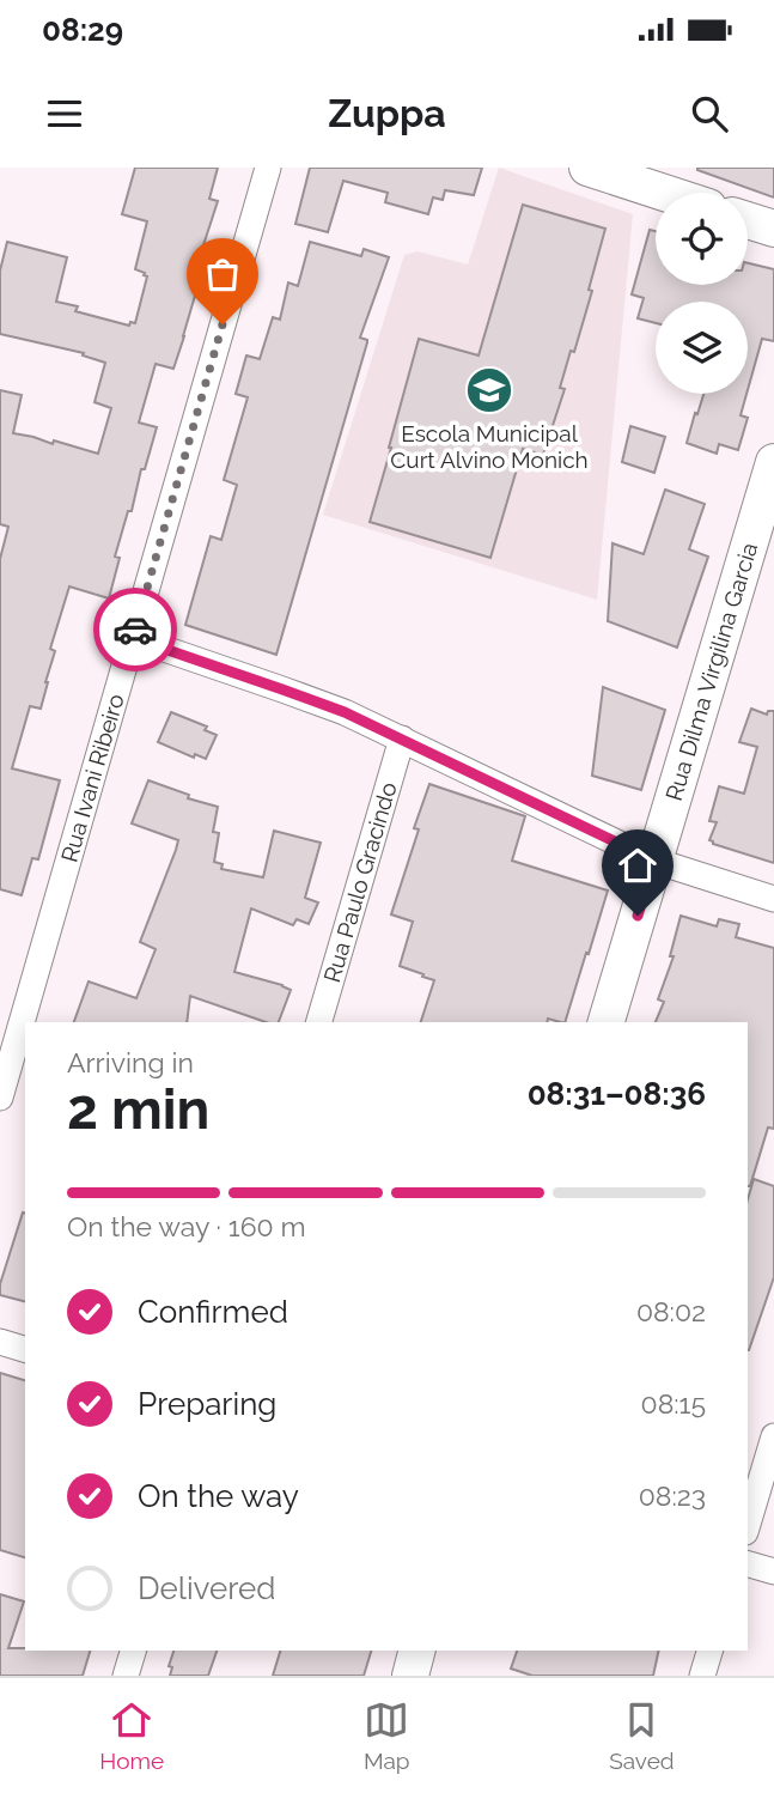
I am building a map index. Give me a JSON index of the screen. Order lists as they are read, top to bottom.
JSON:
{
  "streets": {
    "street": ["Rua Dilma Virgilina Garcia", "Rua Ivani Ribeiro", "Rua Paulo Gracindo"]
  },
  "places": {
    "school or university": ["Escola Municipal Curt Alvino Monich"]
  },
  "page": {
    "status": "08:29",
    "header": "Zuppa",
    "heading": ["2 min", "Arriving in", "08:31–08:36"],
    "bar": "On the way · 160 m",
    "list": [
      ["Confirmed", "08:02"],
      ["Preparing", "08:15"],
      ["On the way", "08:23"],
      "Delivered"
    ],
    "tabs": ["Home", "Map", "Saved"]
  }
}
